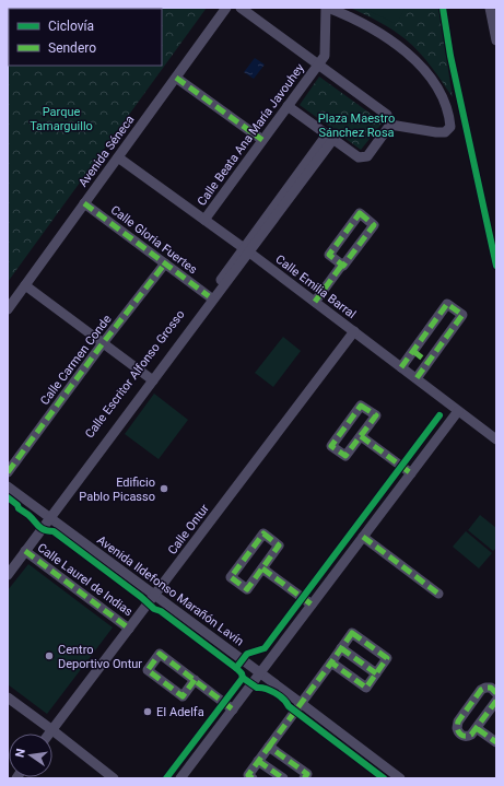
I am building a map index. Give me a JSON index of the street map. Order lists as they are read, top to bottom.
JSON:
{
  "streets": {
    "street": [
      "Calle Beata Ana María Javouhey",
      "Avenida Séneca",
      "Calle Gloria Fuertes",
      "Calle Emilia Barral",
      "Calle Carmen Conde",
      "Calle Escritor Alfonso Grosso",
      "Calle Ontur",
      "Calle Laurel de Indias",
      "Avenida Ildefonso Marañón Lavín"
    ]
  },
  "crossings": [
    ["Calle Beata Ana María Javouhey", "Calle Emilia Barral"],
    ["Avenida Séneca", "Calle Gloria Fuertes"],
    ["Avenida Séneca", "Calle Emilia Barral"],
    ["Calle Gloria Fuertes", "Calle Carmen Conde"],
    ["Calle Gloria Fuertes", "Calle Escritor Alfonso Grosso"],
    ["Calle Emilia Barral", "Calle Escritor Alfonso Grosso"],
    ["Calle Emilia Barral", "Calle Ontur"],
    ["Calle Escritor Alfonso Grosso", "Avenida Ildefonso Marañón Lavín"],
    ["Calle Ontur", "Calle Laurel de Indias"],
    ["Calle Ontur", "Avenida Ildefonso Marañón Lavín"]
  ],
  "parks": ["Parque Tamarguillo", "Plaza Maestro Sánchez Rosa"],
  "places": ["Edificio Pablo Picasso", "Centro Deportivo Ontur", "EI Adelfa"],
  "legend": ["Ciclovía", "Sendero"],
  "north": "left"
}
